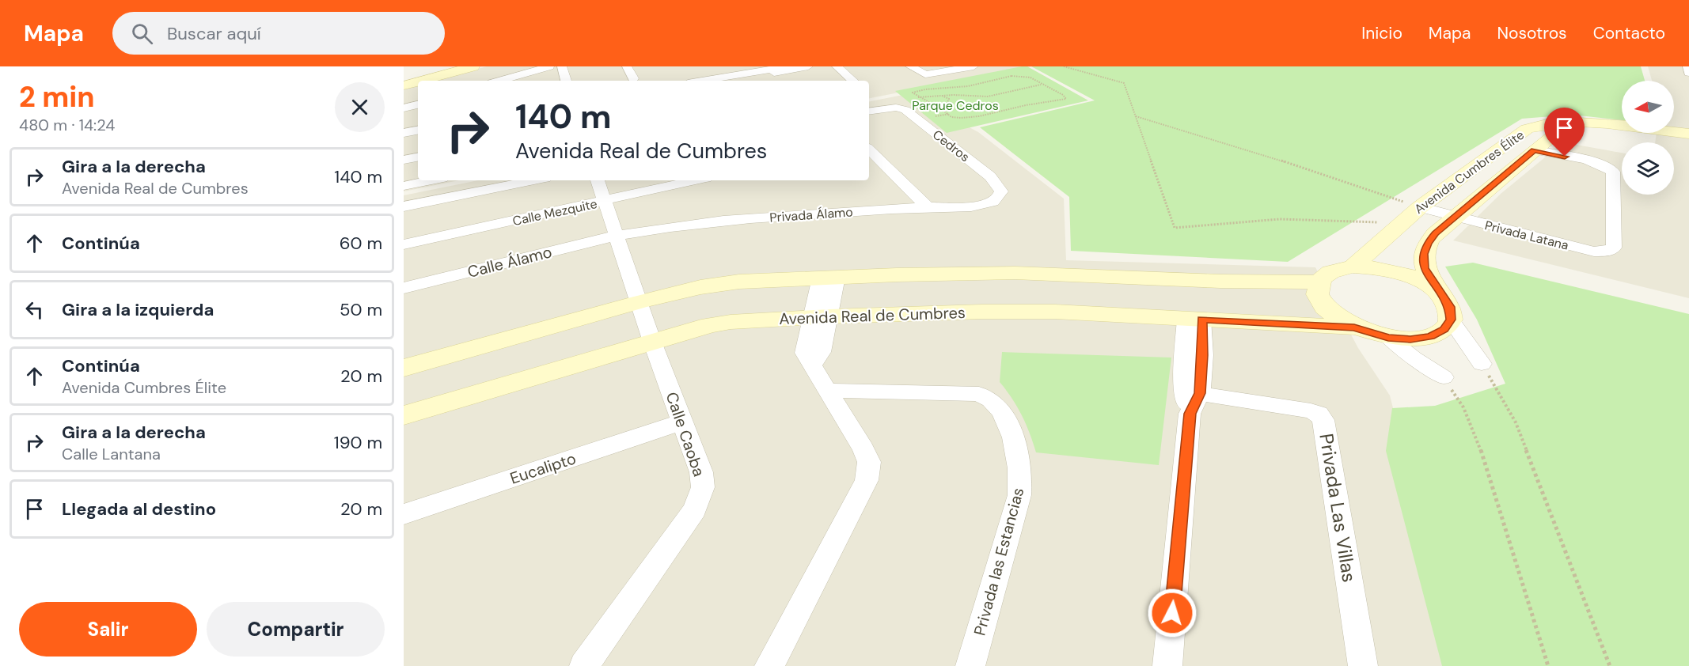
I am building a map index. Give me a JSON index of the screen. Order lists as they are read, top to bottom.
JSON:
{
  "streets": {
    "street": [
      "Cedros",
      "Avenida Cumbres Élite",
      "Calle Mezquite",
      "Privada Álamo",
      "Privada Latana",
      "Calle Álamo",
      "Avenida Real de Cumbres",
      "Calle Caoba",
      "Eucalipto",
      "Privada Las Villas",
      "Privada las Estancias"
    ]
  },
  "crossings": [
    ["Cedros", "Privada Álamo"],
    ["Avenida Cumbres Élite", "Privada Latana"],
    ["Calle Mezquite", "Calle Caoba"],
    ["Privada Álamo", "Calle Álamo"],
    ["Privada Álamo", "Calle Caoba"],
    ["Calle Álamo", "Calle Caoba"],
    ["Avenida Real de Cumbres", "Calle Caoba"],
    ["Calle Caoba", "Eucalipto"]
  ],
  "parks": ["Parque Cedros"],
  "north": "left",
  "page": {
    "header": "Mapa",
    "search": "Buscar aquí",
    "nav": [
      "Inicio",
      "Mapa",
      "Nosotros",
      "Contacto"
    ],
    "heading": ["2 min", "480 m · 14:24"],
    "turn": ["140 m", "Avenida Real de Cumbres"],
    "list": [
      {
        "name": "Gira a la derecha",
        "note": "Avenida Real de Cumbres",
        "value": "140 m"
      },
      {
        "name": "Continúa",
        "value": "60 m"
      },
      {
        "name": "Gira a la izquierda",
        "value": "50 m"
      },
      {
        "name": "Continúa",
        "note": "Avenida Cumbres Élite",
        "value": "20 m"
      },
      {
        "name": "Gira a la derecha",
        "note": "Calle Lantana",
        "value": "190 m"
      },
      {
        "name": "Llegada al destino",
        "value": "20 m"
      }
    ],
    "buttons": ["Salir", "Compartir"]
  }
}
